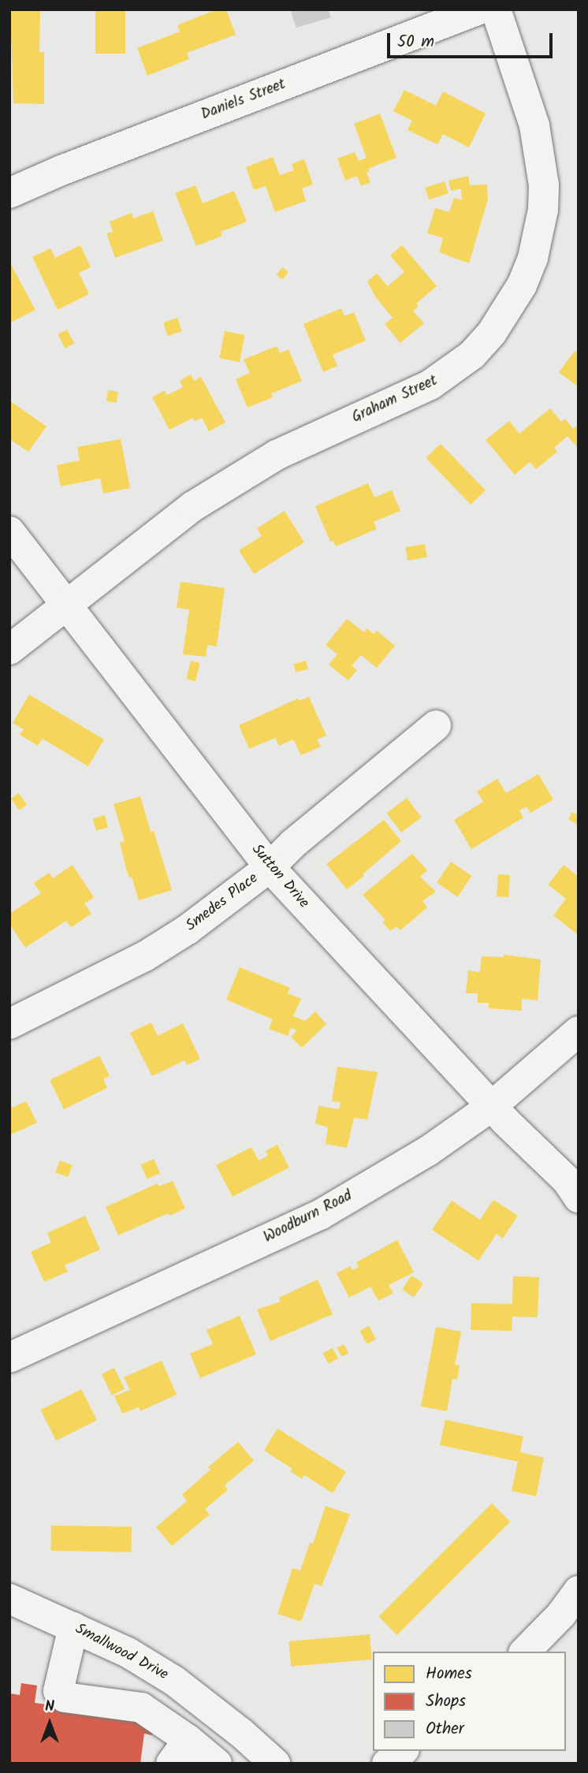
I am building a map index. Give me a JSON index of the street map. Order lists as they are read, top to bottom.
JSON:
{
  "streets": {
    "street": [
      "Daniels Street",
      "Graham Street",
      "Sutton Drive",
      "Smedes Place",
      "Woodburn Road",
      "Smallwood Drive"
    ]
  },
  "crossings": [
    ["Graham Street", "Sutton Drive"],
    ["Sutton Drive", "Smedes Place"],
    ["Sutton Drive", "Woodburn Road"]
  ],
  "legend": ["Homes", "Shops", "Other"],
  "scale_bar": "50 m",
  "north": "top"
}
